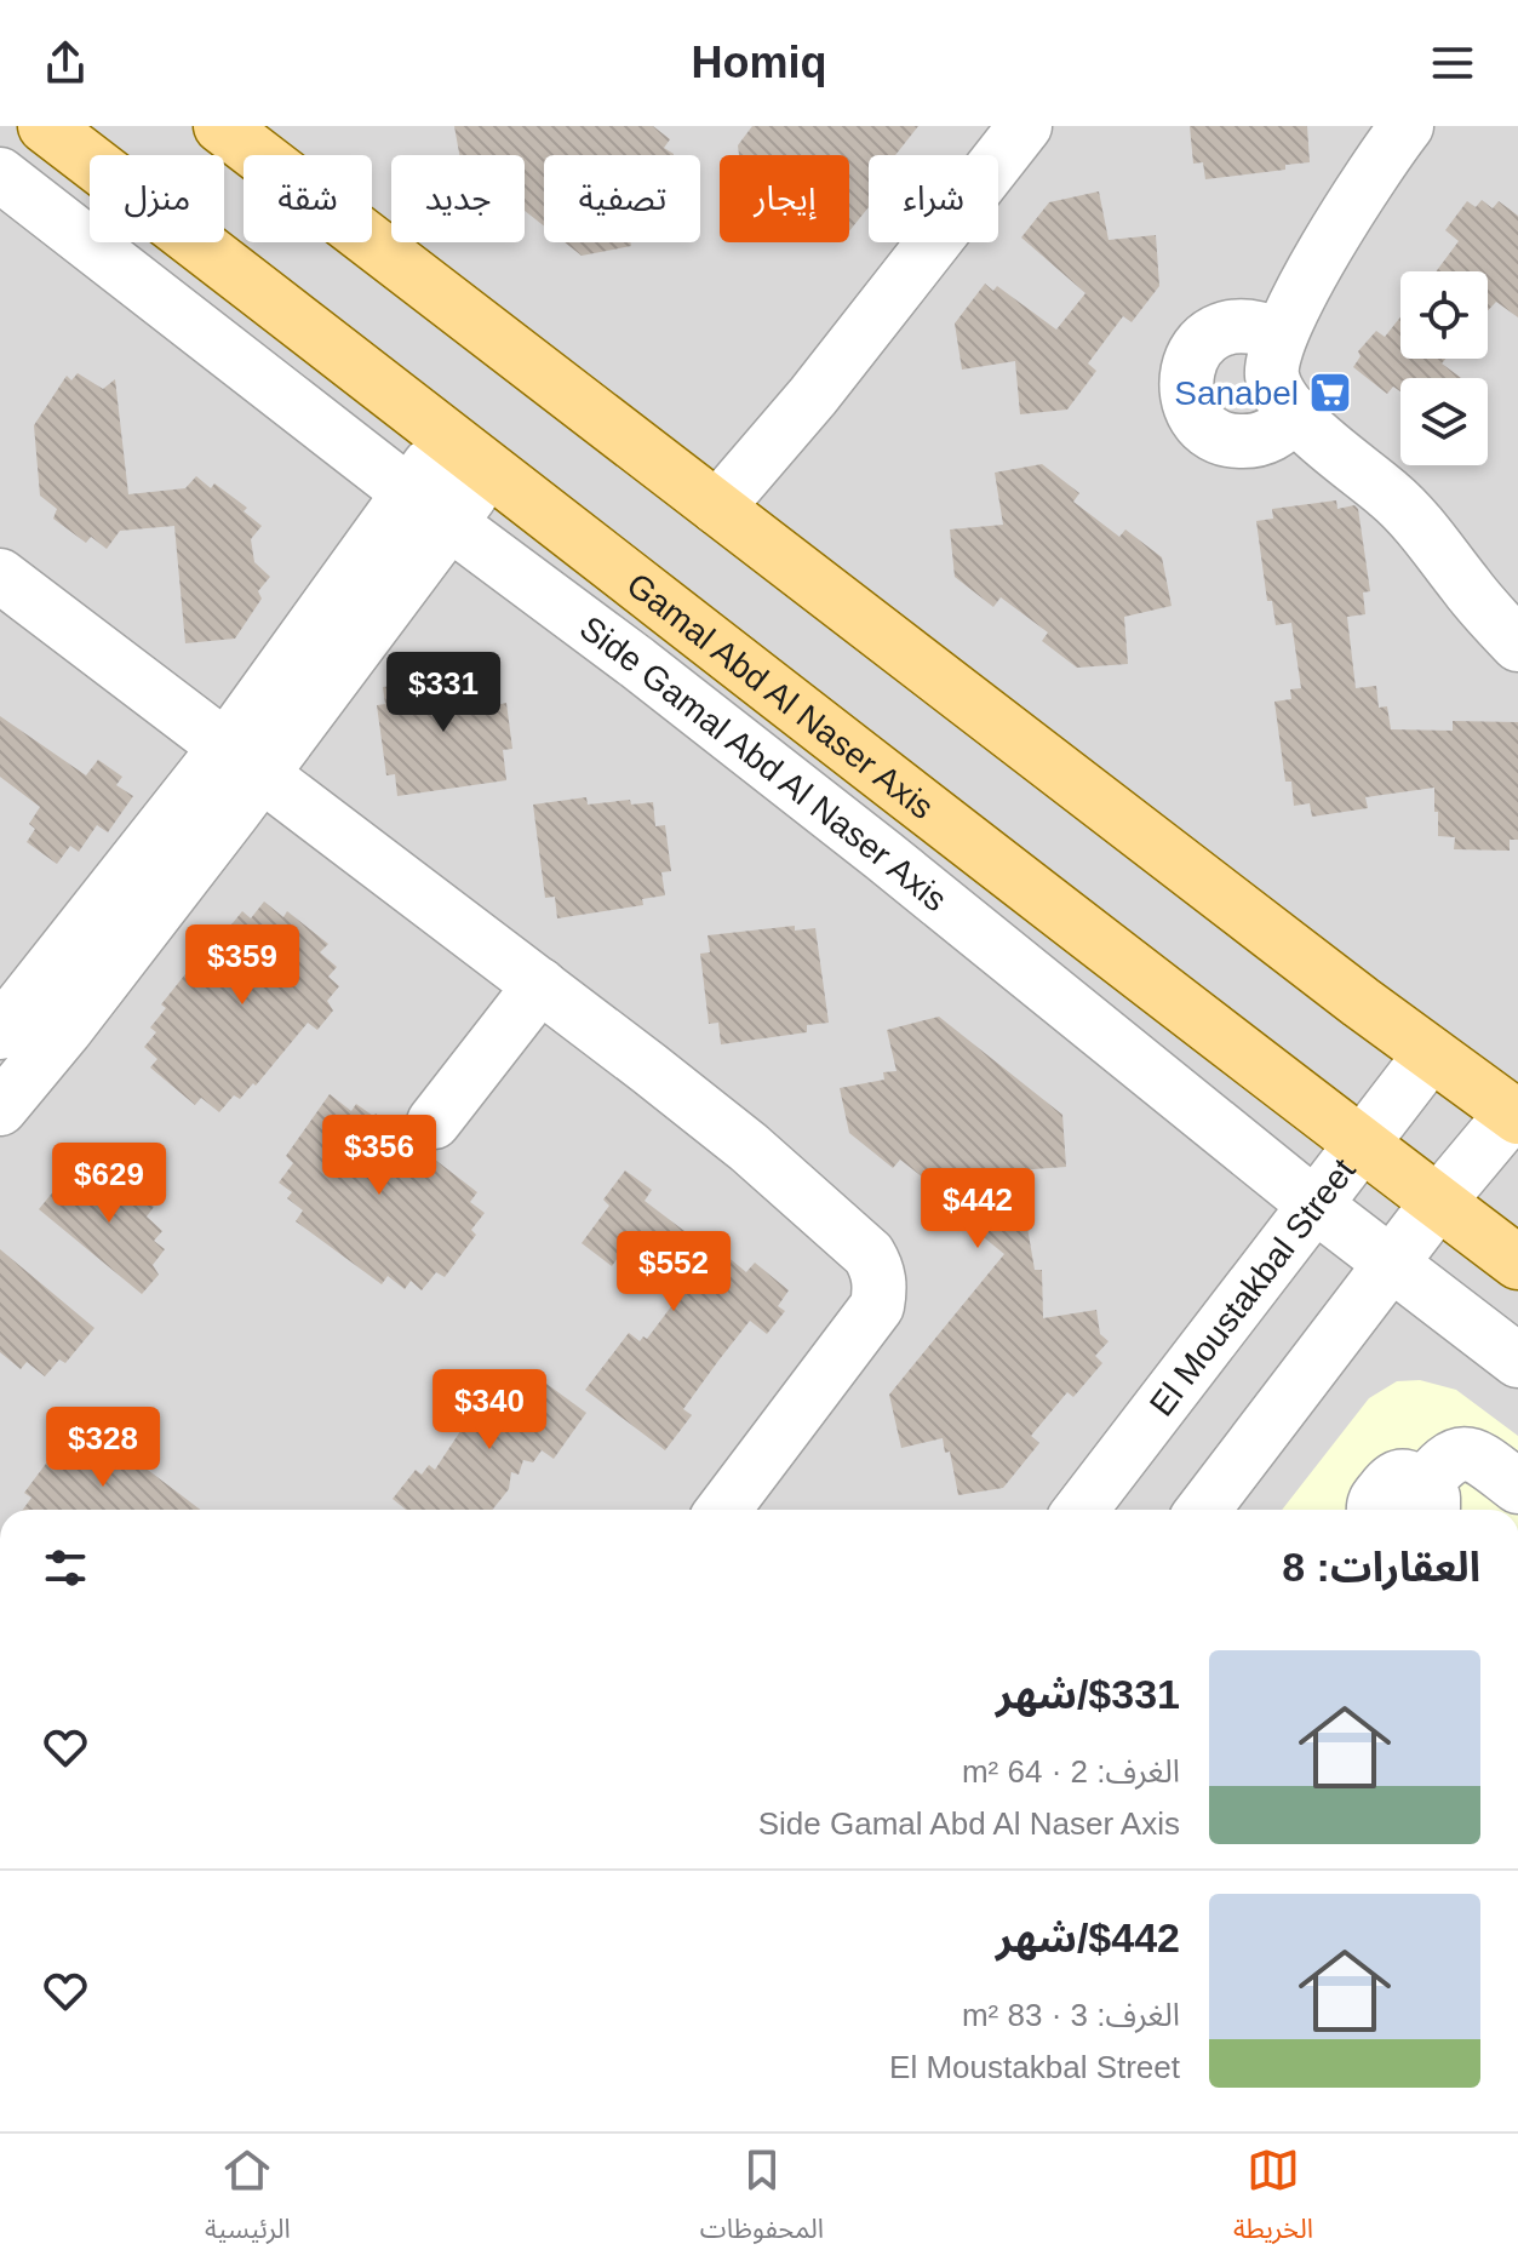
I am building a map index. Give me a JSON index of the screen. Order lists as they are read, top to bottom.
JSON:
{
  "streets": {
    "main road": ["Gamal Abd Al Naser Axis"],
    "street": ["Side Gamal Abd Al Naser Axis", "El Moustakbal Street"]
  },
  "crossings": [
    ["Gamal Abd Al Naser Axis", "El Moustakbal Street"],
    ["Side Gamal Abd Al Naser Axis", "El Moustakbal Street"]
  ],
  "places": {
    "supermarket": ["Sanabel"]
  },
  "page": {
    "header": "Homiq",
    "chip": [
      "شراء",
      "إيجار",
      "تصفية",
      "جديد",
      "شقة",
      "منزل"
    ],
    "price": [
      "$331",
      "$359",
      "$356",
      "$629",
      "$442",
      "$552",
      "$340",
      "$328"
    ],
    "heading": "العقارات: 8",
    "list": [
      {
        "name": "$331/شهر",
        "note": "الغرف: 2 · 64 m² · Side Gamal Abd Al Naser Axis"
      },
      {
        "name": "$442/شهر",
        "note": "الغرف: 3 · 83 m² · El Moustakbal Street"
      }
    ],
    "tabs": ["الخريطة", "المحفوظات", "الرئيسية"]
  }
}
